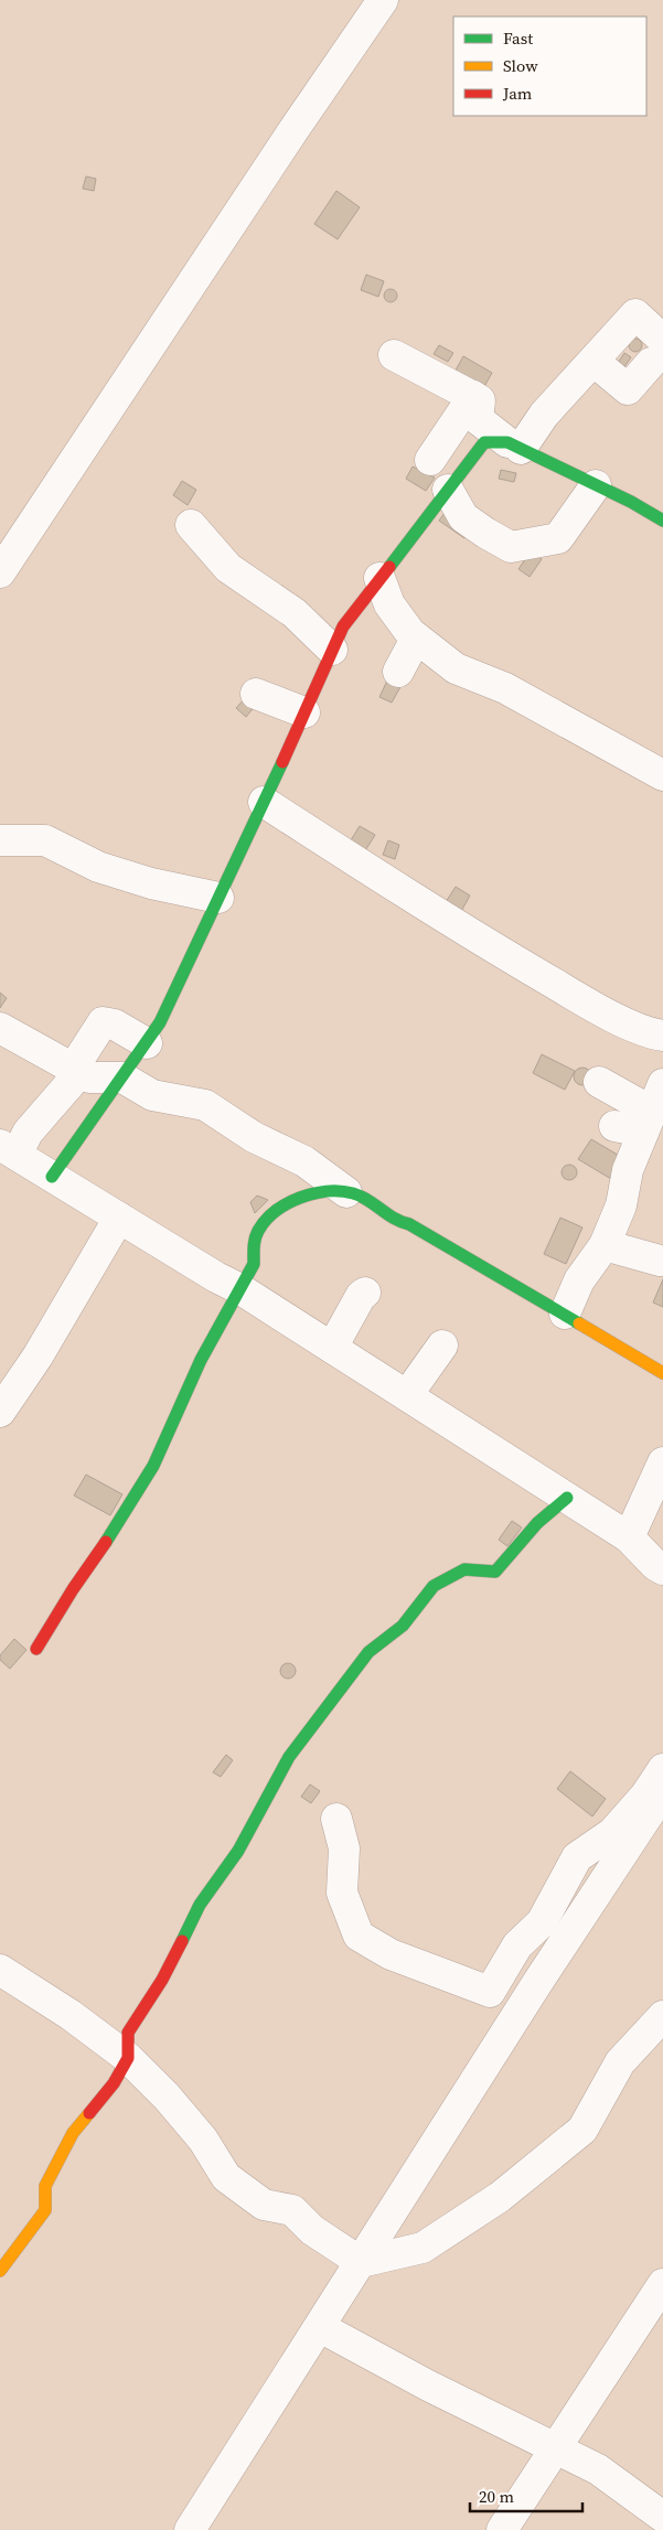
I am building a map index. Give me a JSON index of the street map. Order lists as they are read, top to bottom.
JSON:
{
  "legend": ["Fast", "Slow", "Jam"],
  "scale_bar": "20 m"
}
